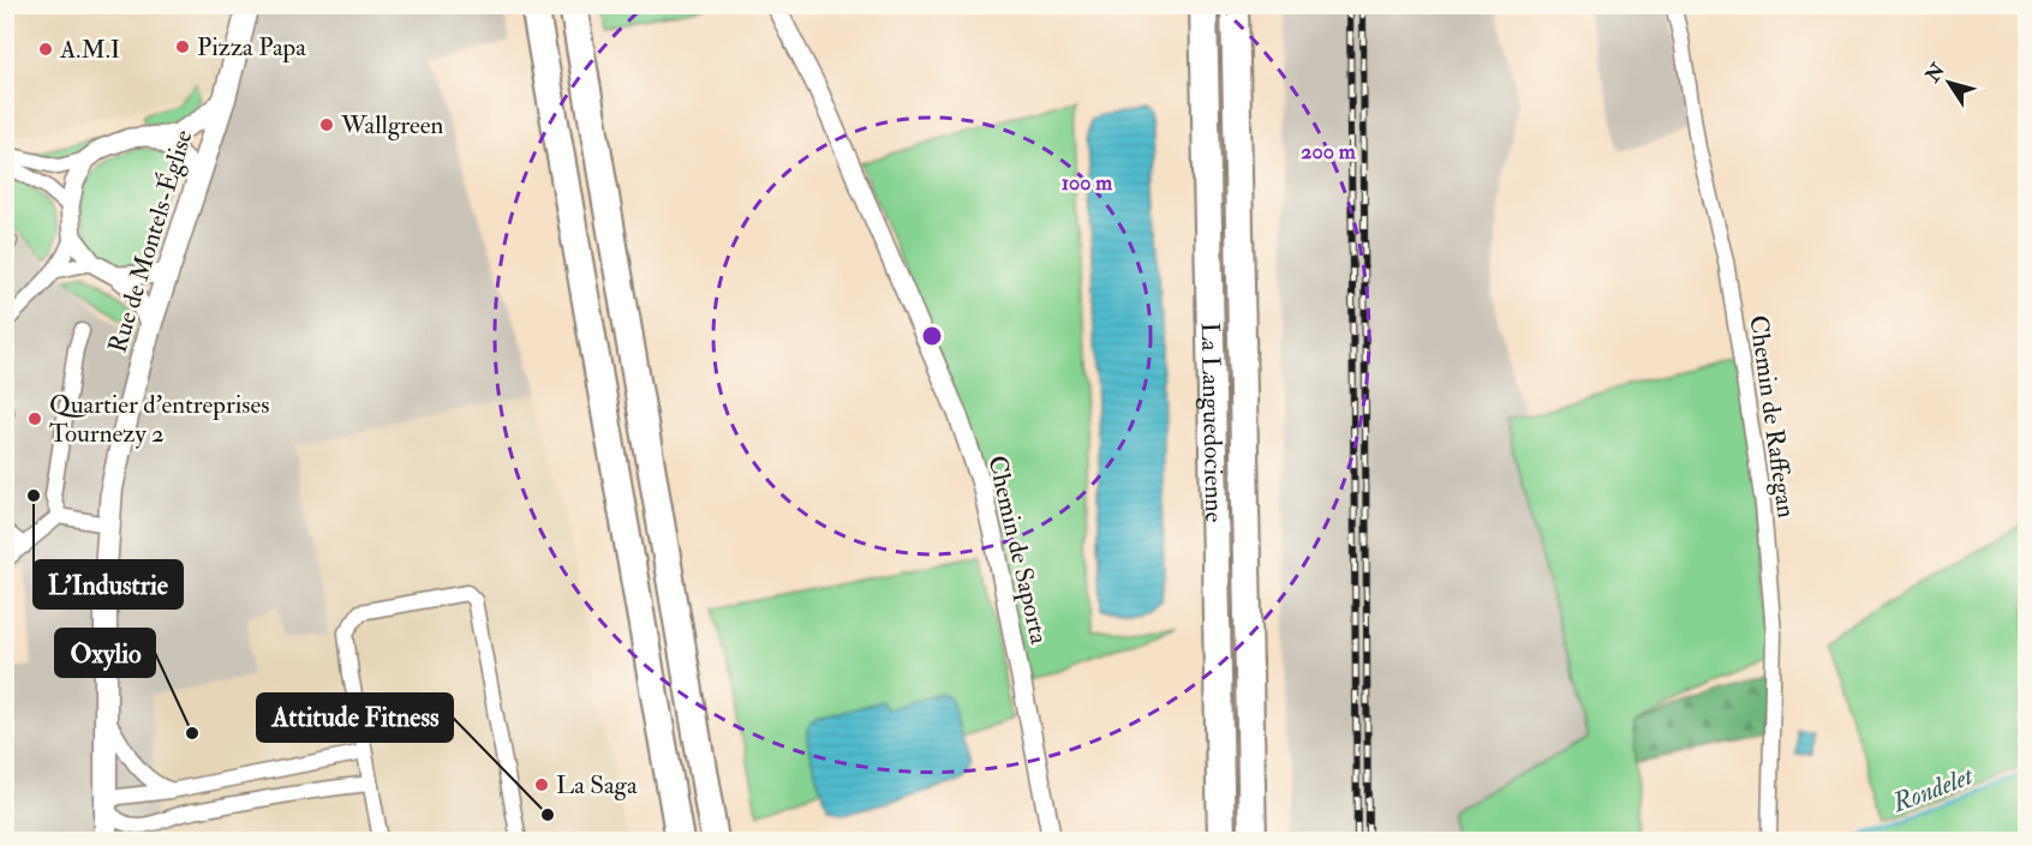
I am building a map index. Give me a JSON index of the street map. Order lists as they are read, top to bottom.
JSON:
{
  "streets": {
    "highway": ["La Languedocienne"],
    "main road": ["Rue de Montels-Église"],
    "street": ["Chemin de Raffegan", "Chemin de Saporta"]
  },
  "water": ["Rondelet"],
  "places": [
    "Pizza Papa",
    "A.M.I",
    "Wallgreen",
    "Quartier d'entreprises Tournezy 2",
    "L'Industrie",
    "Oxylio",
    "La Saga",
    "Attitude Fitness"
  ],
  "north": "top left",
  "rings": ["200 m", "100 m"]
}
